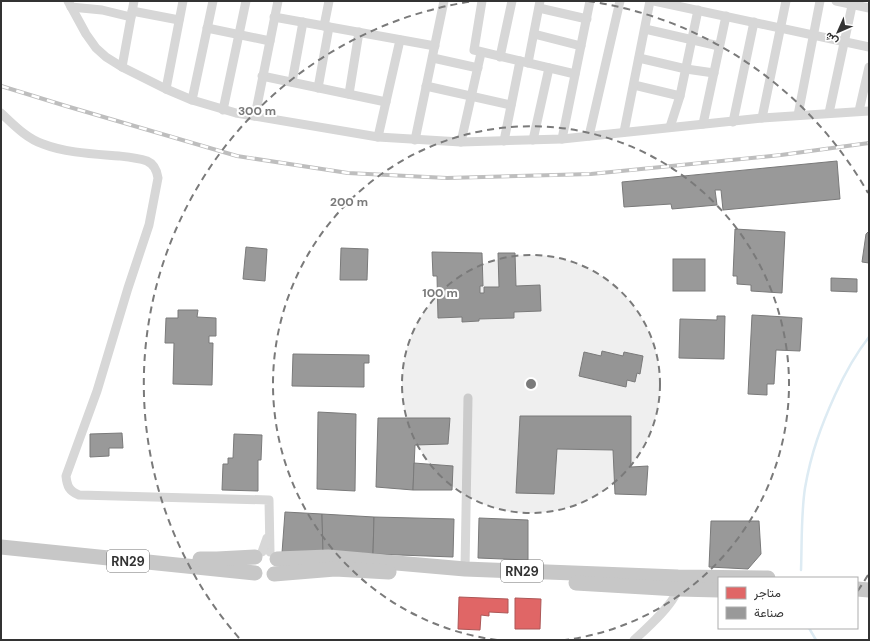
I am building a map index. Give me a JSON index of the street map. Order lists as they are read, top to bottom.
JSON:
{
  "streets": {
    "highway": ["RN29"]
  },
  "legend": ["متاجر", "صناعة"],
  "north": "bottom left",
  "rings": ["300 m", "200 m", "100 m"]
}
